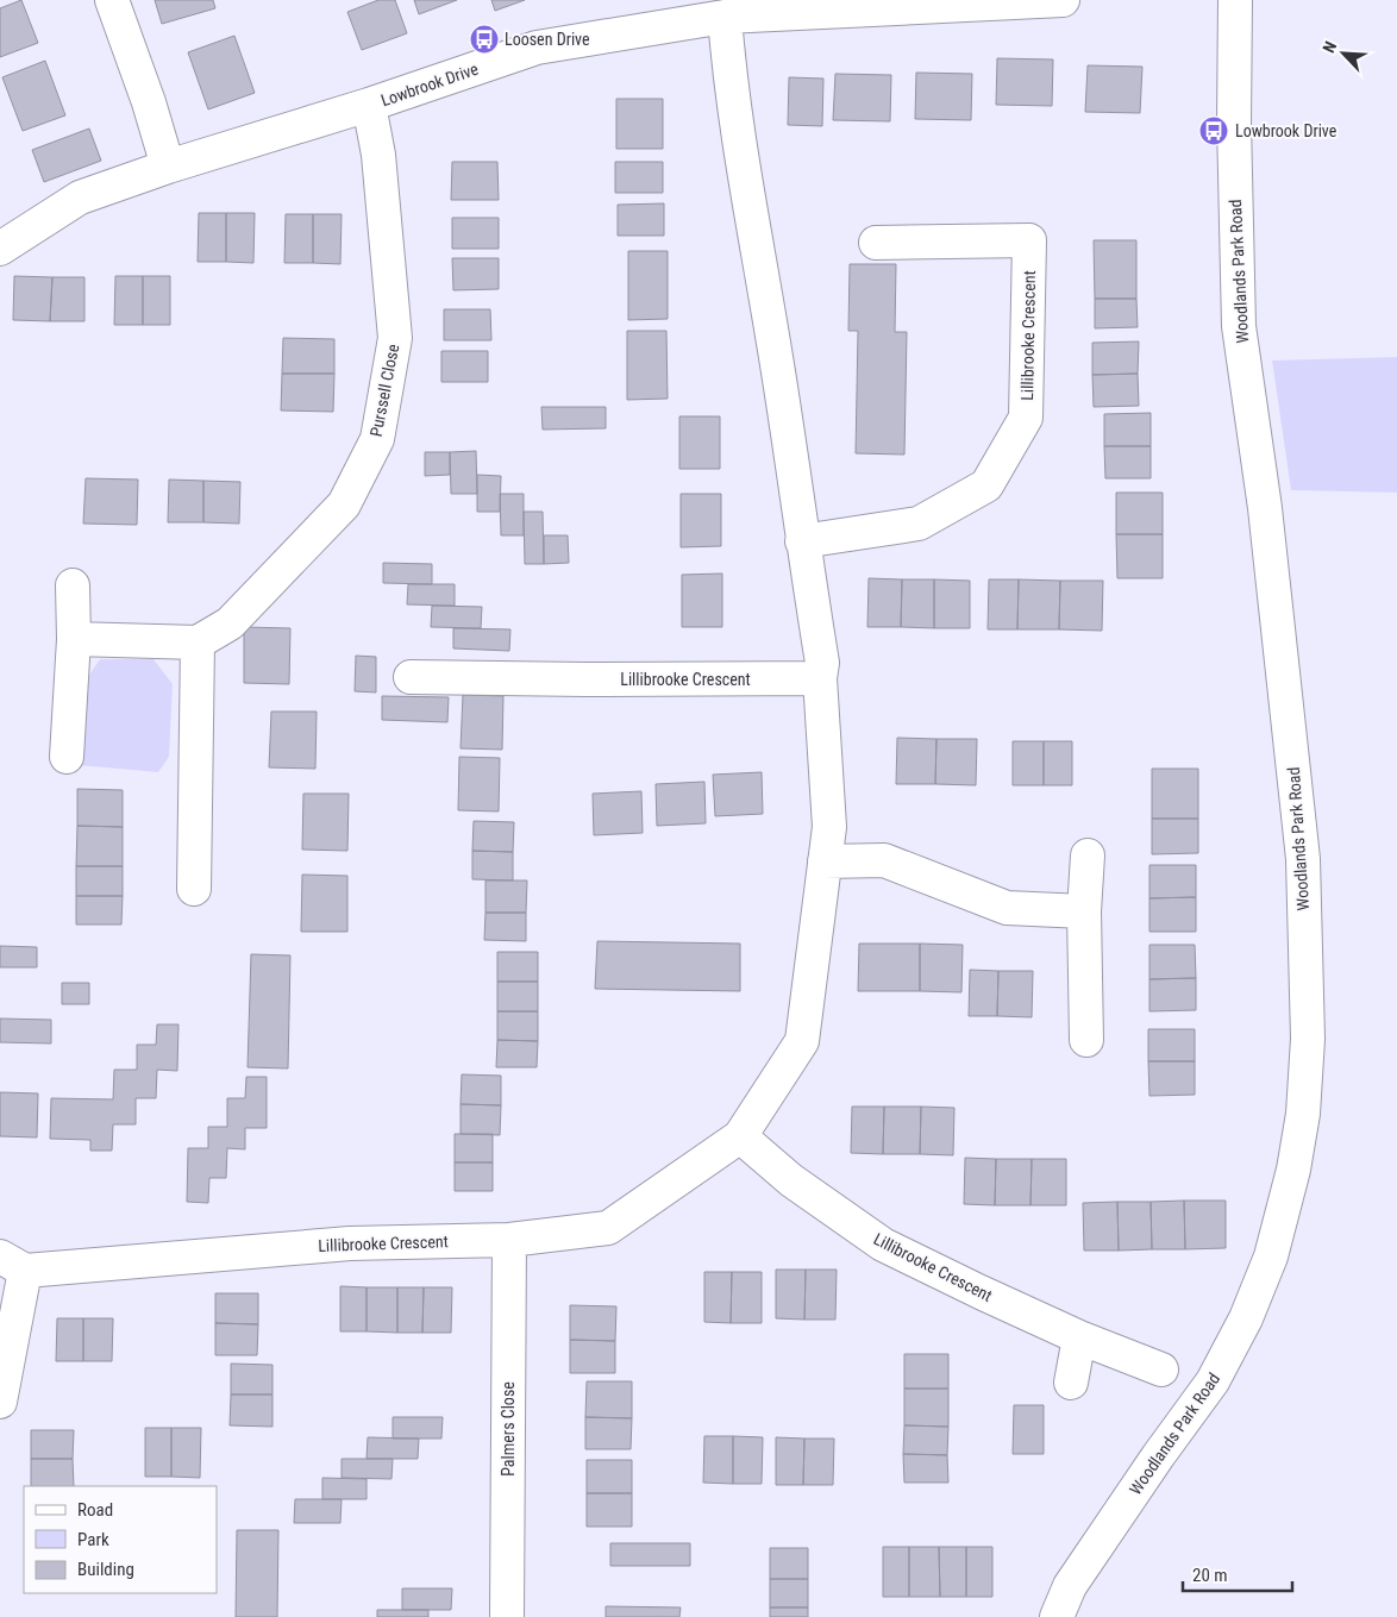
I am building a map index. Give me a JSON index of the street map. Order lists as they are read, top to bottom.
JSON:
{
  "streets": {
    "street": [
      "Lowbrook Drive",
      "Woodlands Park Road",
      "Lillibrooke Crescent",
      "Purssell Close",
      "Palmers Close"
    ]
  },
  "crossings": [
    ["Lowbrook Drive", "Lillibrooke Crescent"],
    ["Lowbrook Drive", "Purssell Close"],
    ["Lillibrooke Crescent", "Palmers Close"]
  ],
  "places": {
    "bus stop": ["Loosen Drive", "Lowbrook Drive"]
  },
  "legend": ["Road", "Park", "Building"],
  "scale_bar": "20 m",
  "north": "top left"
}
